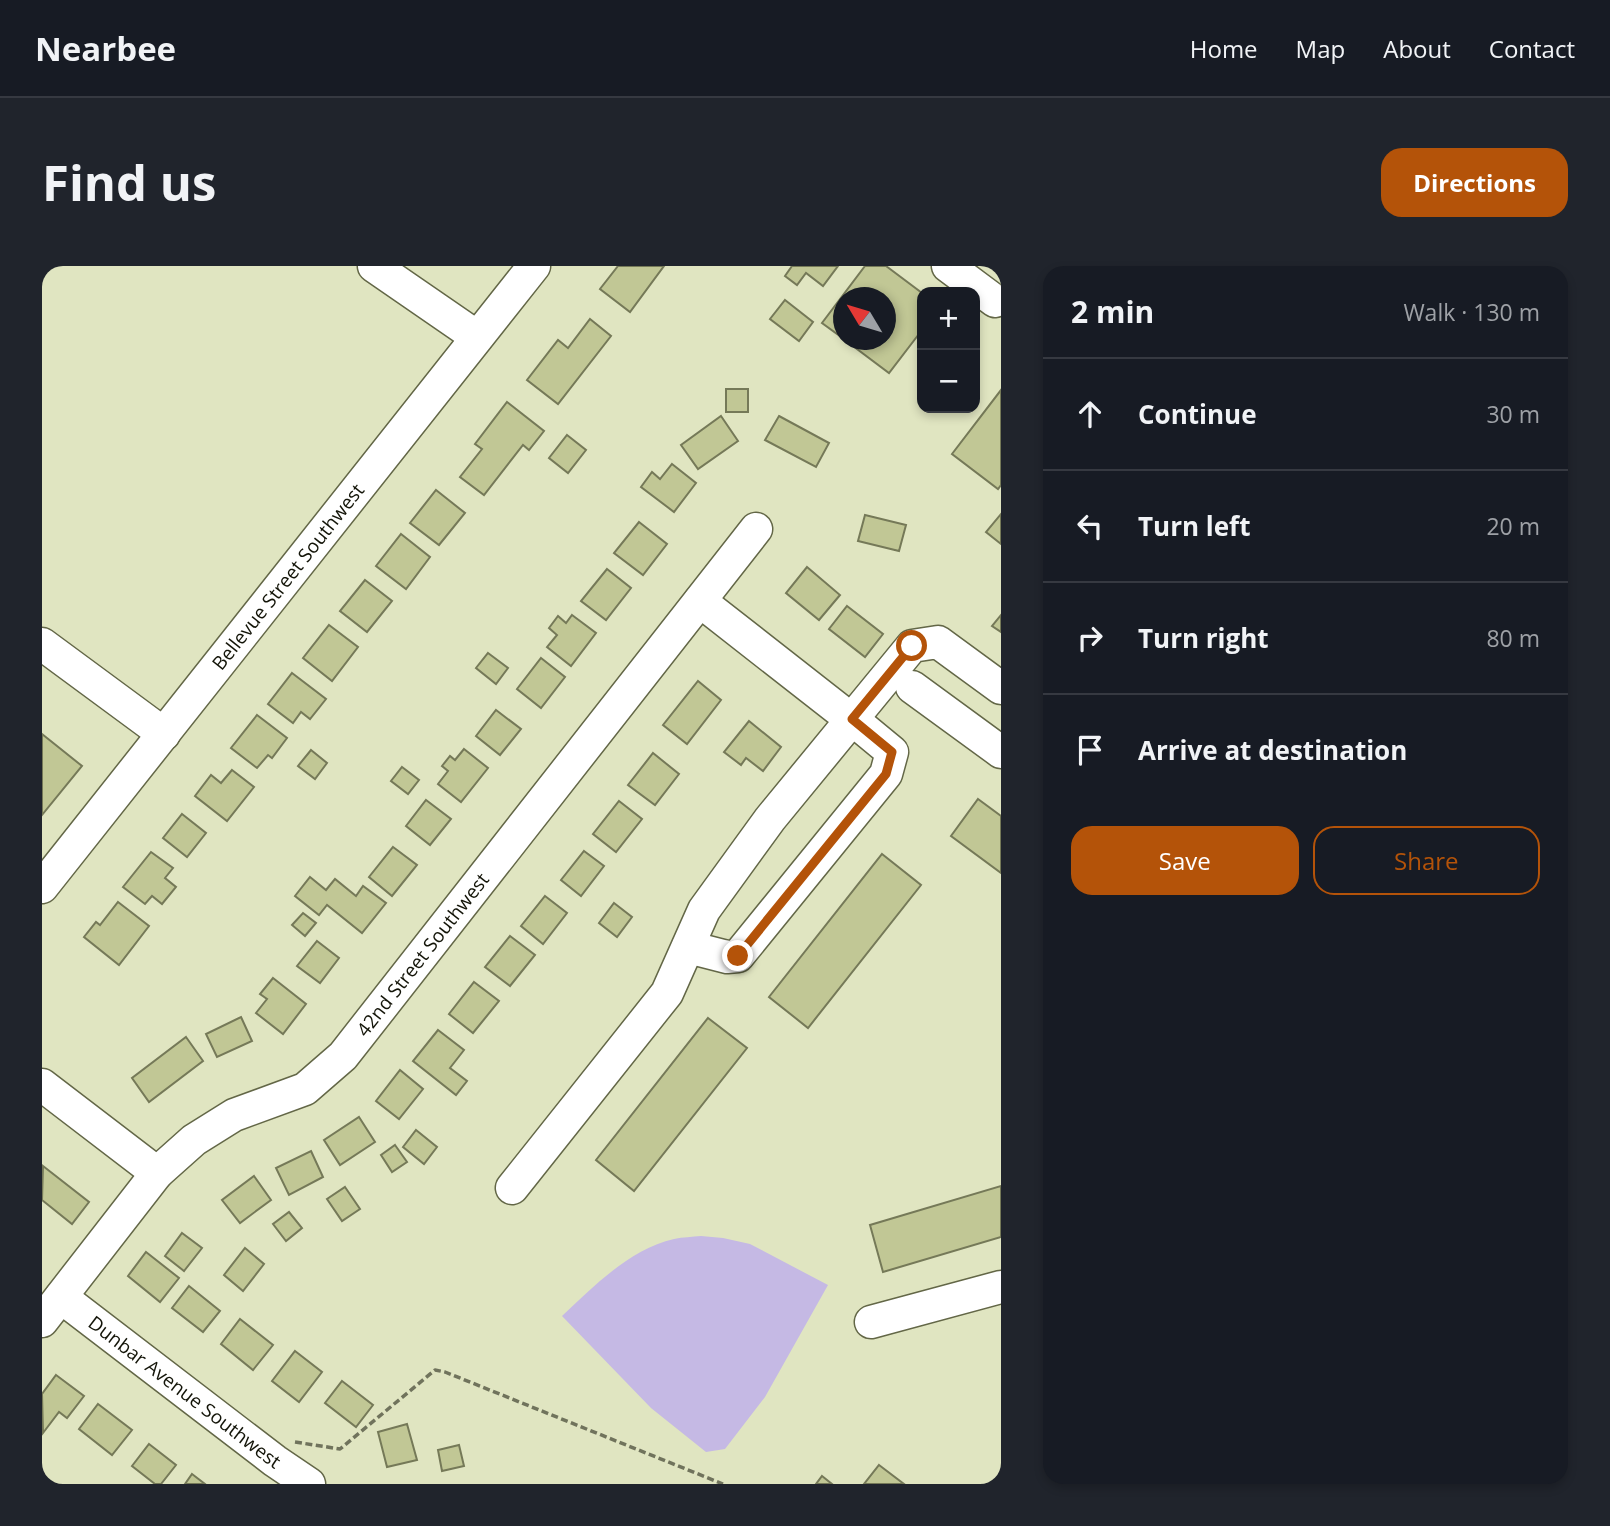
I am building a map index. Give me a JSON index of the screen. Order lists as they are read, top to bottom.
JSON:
{
  "streets": {
    "street": ["Bellevue Street Southwest", "42nd Street Southwest", "Dunbar Avenue Southwest"]
  },
  "crossings": [
    ["42nd Street Southwest", "Dunbar Avenue Southwest"]
  ],
  "north": "top left",
  "page": {
    "header": "Nearbee",
    "nav": [
      "Home",
      "Map",
      "About",
      "Contact"
    ],
    "buttons": [
      "Directions",
      ["Save", "Share"]
    ],
    "title": "Find us",
    "heading": ["2 min", "Walk · 130 m"],
    "map_buttons": ["+", "−"],
    "list": [
      ["Continue", "30 m"],
      ["Turn left", "20 m"],
      ["Turn right", "80 m"],
      "Arrive at destination"
    ]
  }
}
